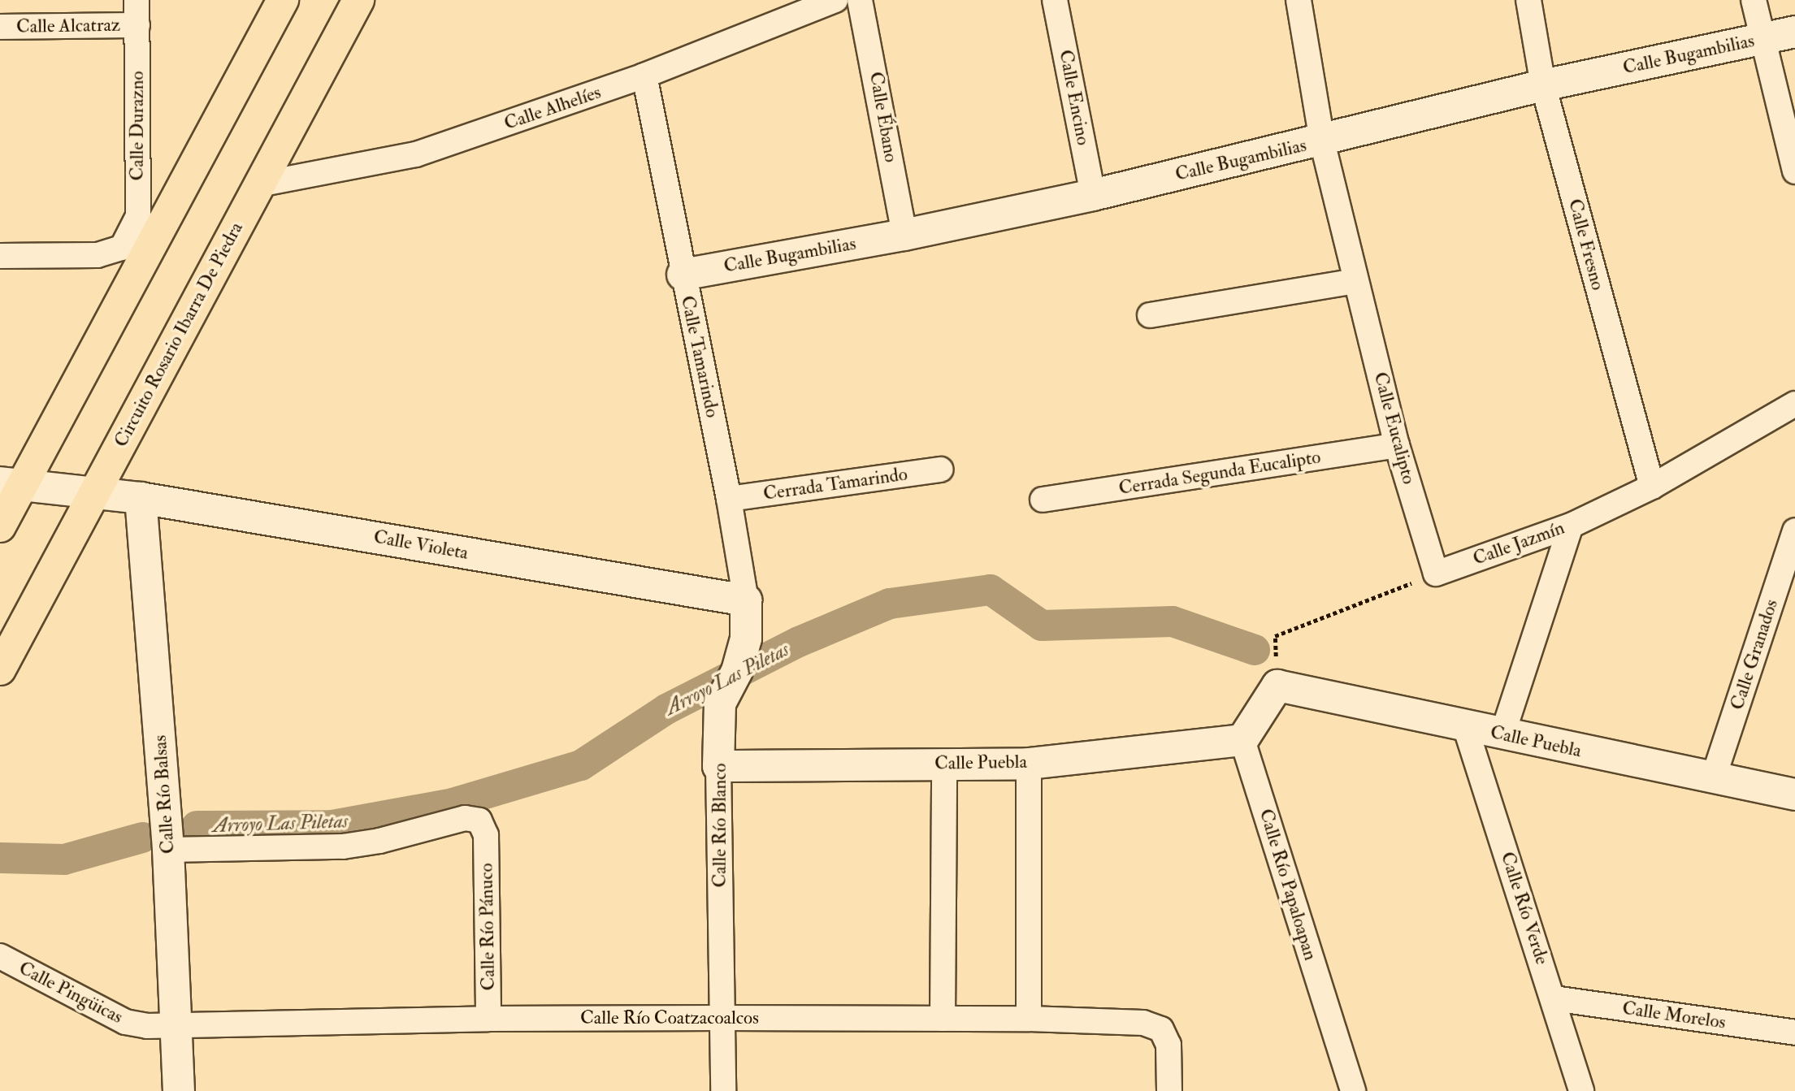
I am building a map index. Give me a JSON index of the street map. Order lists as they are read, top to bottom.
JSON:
{
  "streets": {
    "main road": ["Circuito Rosario Ibarra De Piedra"],
    "street": [
      "Calle Alcatraz",
      "Calle Bugambilias",
      "Calle Encino",
      "Calle Alhelíes",
      "Calle Ébano",
      "Calle Durazno",
      "Calle Fresno",
      "Calle Tamarindo",
      "Calle Eucalipto",
      "Cerrada Segunda Eucalipto",
      "Cerrada Tamarindo",
      "Calle Jazmín",
      "Calle Violeta",
      "Calle Granados",
      "Calle Puebla",
      "Calle Río Balsas",
      "Calle Río Blanco",
      "Calle Río Papaloapan",
      "Calle Río Verde",
      "Calle Río Pánuco",
      "Calle Pingüicas",
      "Calle Morelos",
      "Calle Río Coatzacoalcos"
    ]
  },
  "crossings": [
    ["Calle Alcatraz", "Calle Durazno"],
    ["Calle Bugambilias", "Calle Encino"],
    ["Calle Bugambilias", "Calle Ébano"],
    ["Calle Bugambilias", "Calle Fresno"],
    ["Calle Bugambilias", "Calle Tamarindo"],
    ["Calle Bugambilias", "Calle Eucalipto"],
    ["Calle Alhelíes", "Circuito Rosario Ibarra De Piedra"],
    ["Calle Alhelíes", "Calle Tamarindo"],
    ["Calle Fresno", "Calle Jazmín"],
    ["Circuito Rosario Ibarra De Piedra", "Calle Violeta"],
    ["Calle Tamarindo", "Cerrada Tamarindo"],
    ["Calle Tamarindo", "Calle Violeta"],
    ["Calle Tamarindo", "Calle Río Blanco"],
    ["Calle Eucalipto", "Cerrada Segunda Eucalipto"],
    ["Calle Eucalipto", "Calle Jazmín"],
    ["Calle Violeta", "Calle Río Balsas"],
    ["Calle Granados", "Calle Puebla"],
    ["Calle Puebla", "Calle Río Blanco"],
    ["Calle Puebla", "Calle Río Papaloapan"],
    ["Calle Puebla", "Calle Río Verde"],
    ["Calle Río Balsas", "Calle Río Pánuco"],
    ["Calle Río Balsas", "Calle Pingüicas"],
    ["Calle Río Balsas", "Calle Río Coatzacoalcos"],
    ["Calle Río Blanco", "Calle Río Coatzacoalcos"],
    ["Calle Río Verde", "Calle Morelos"],
    ["Calle Río Pánuco", "Calle Río Coatzacoalcos"],
    ["Calle Pingüicas", "Calle Río Coatzacoalcos"]
  ],
  "water": ["Arroyo Las Piletas"]
}
